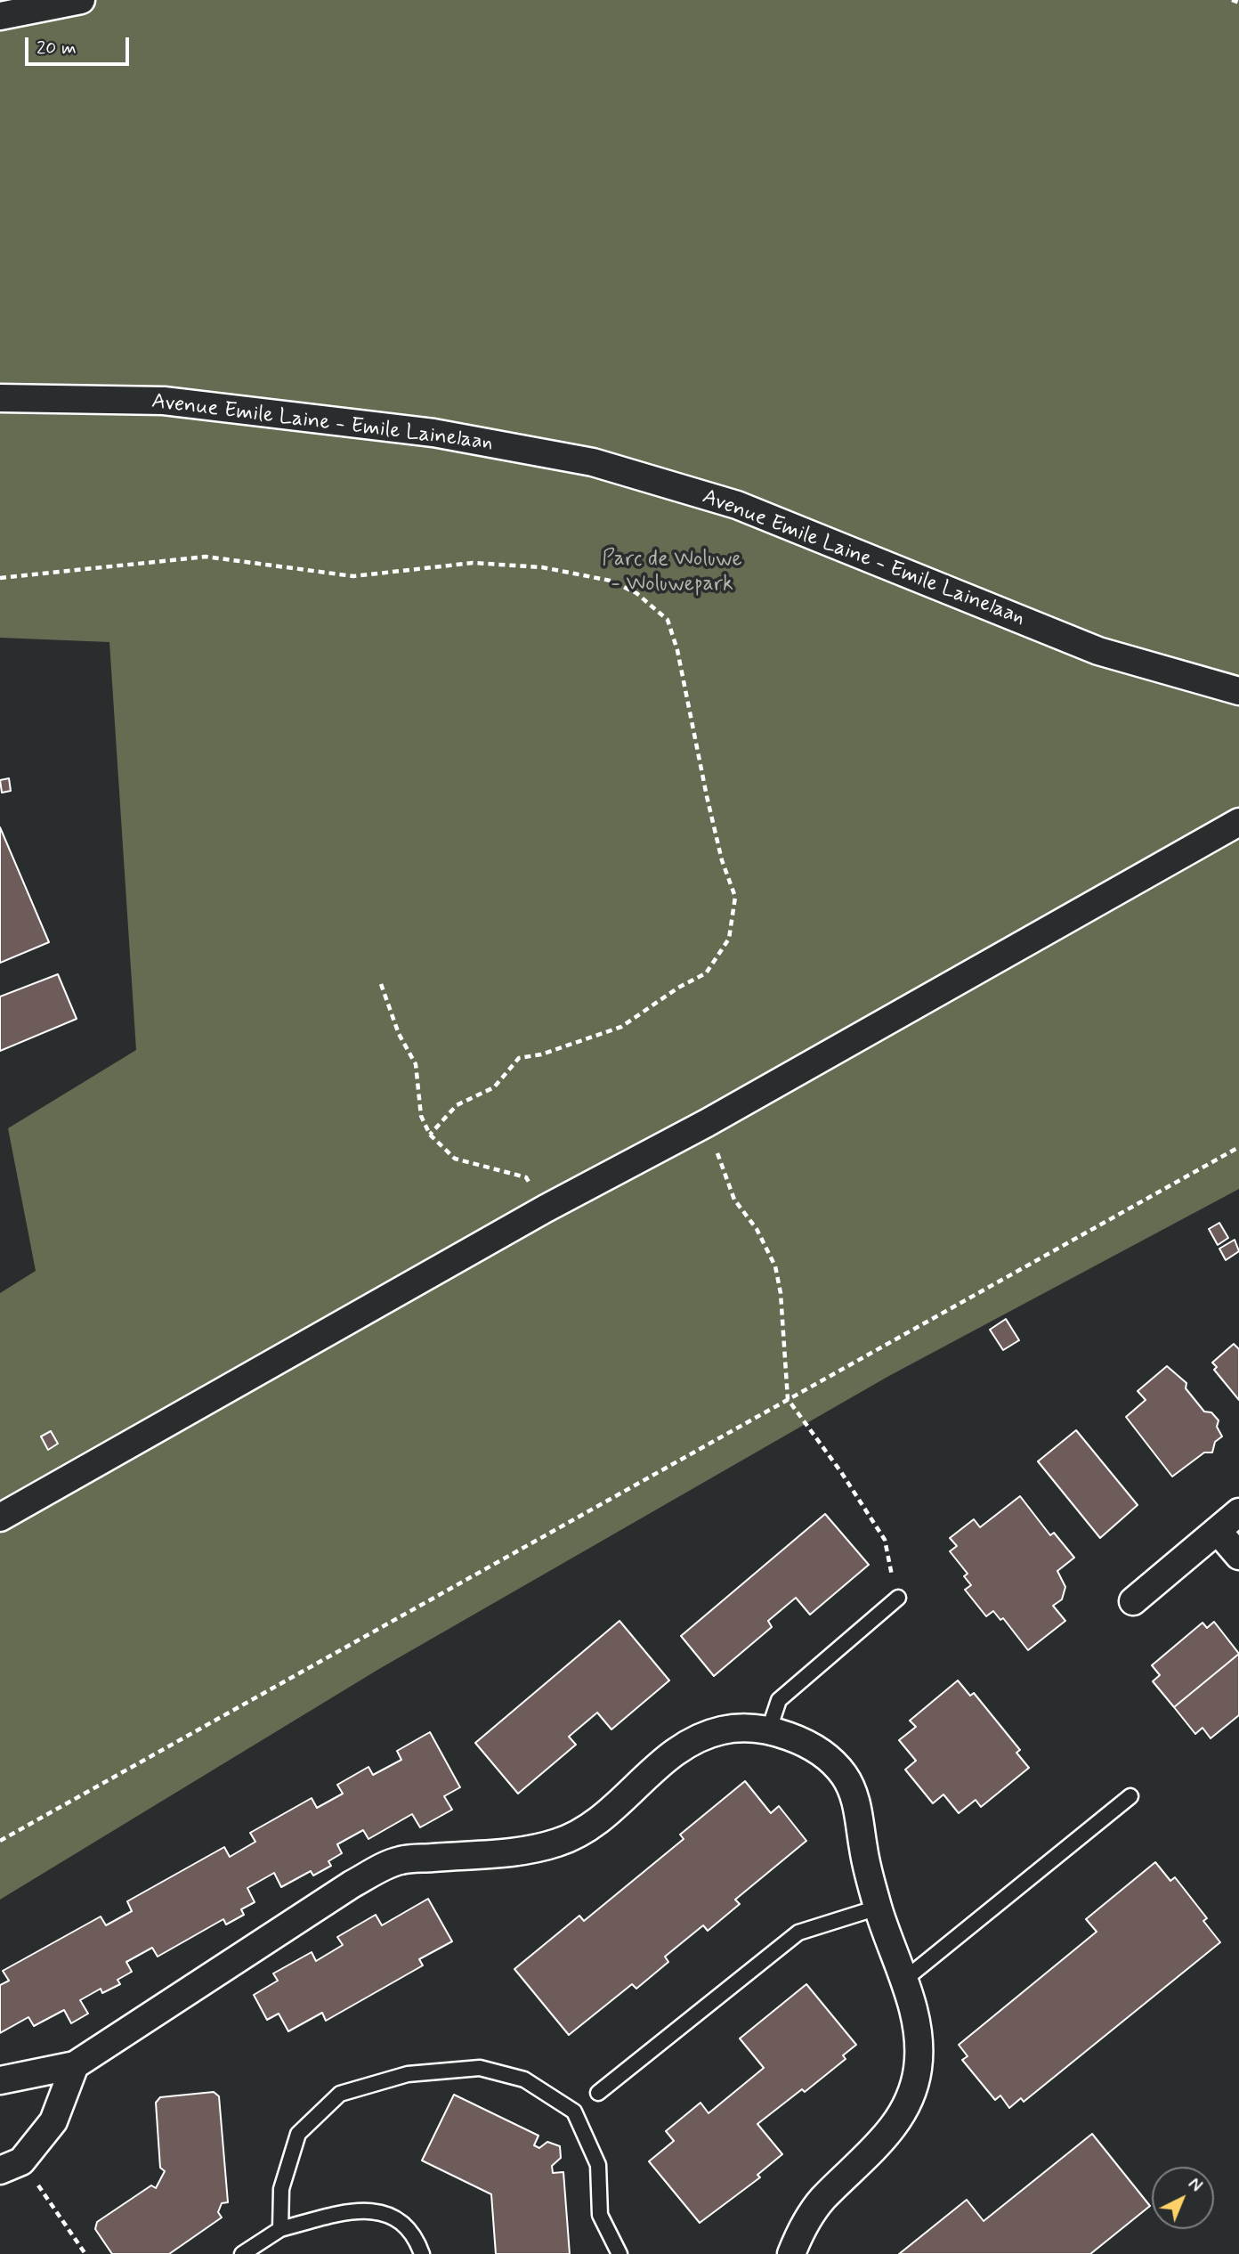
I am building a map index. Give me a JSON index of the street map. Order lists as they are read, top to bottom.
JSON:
{
  "streets": {
    "street": ["Avenue Emile Laine - Emile Lainelaan"]
  },
  "parks": ["Parc de Woluwe - Woluwepark"],
  "scale_bar": "20 m",
  "north": "top right"
}
